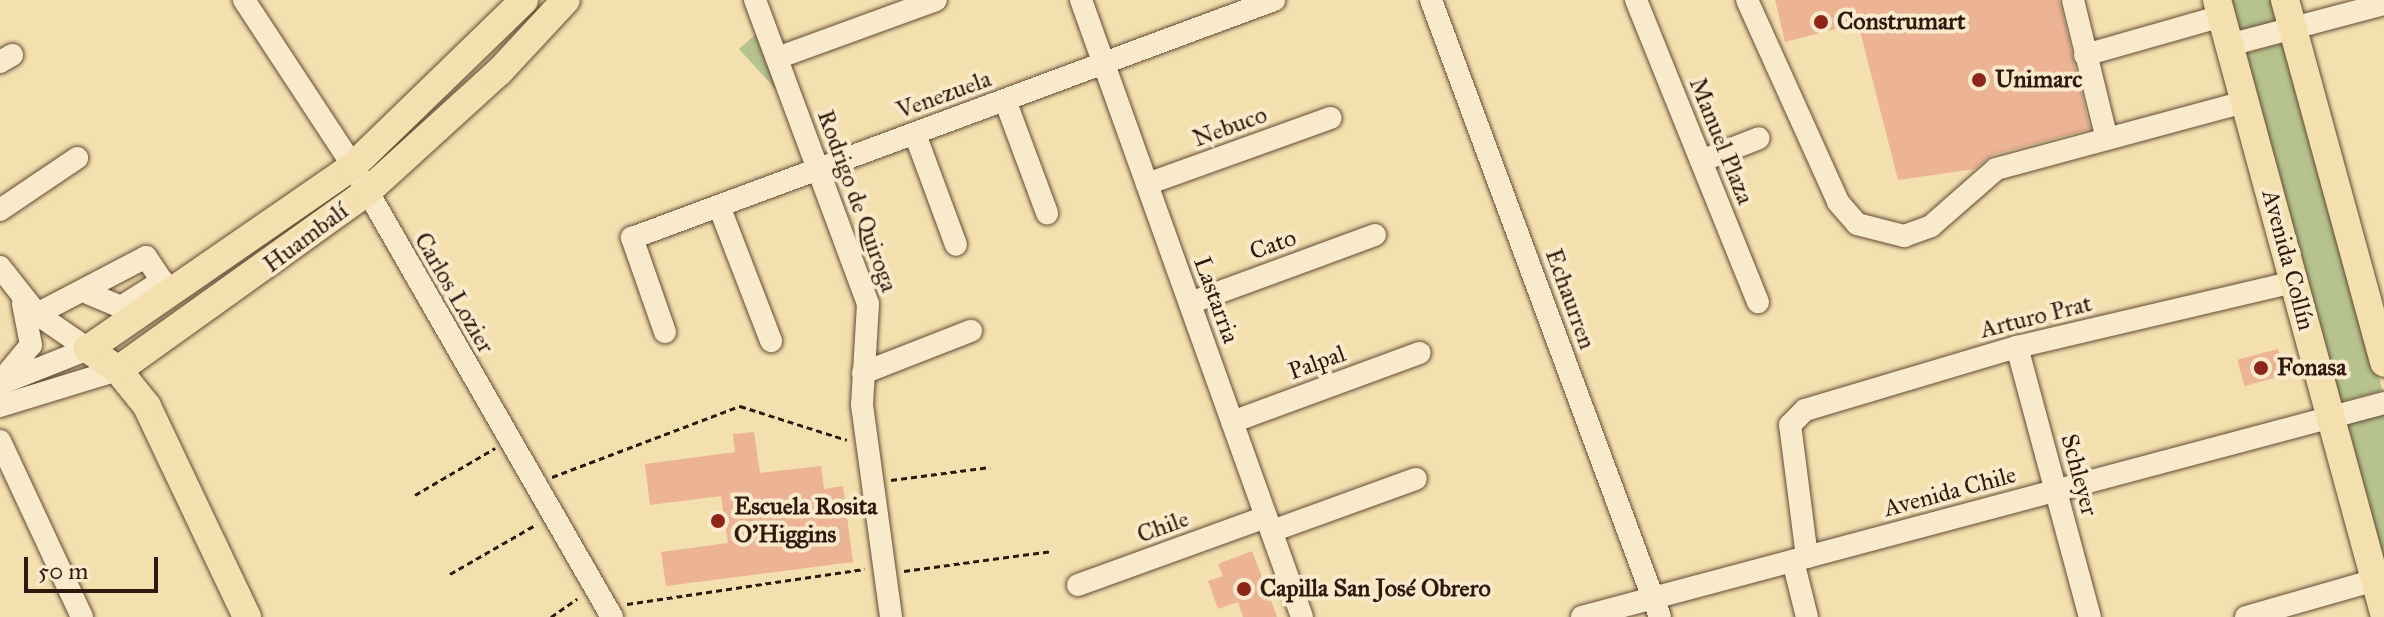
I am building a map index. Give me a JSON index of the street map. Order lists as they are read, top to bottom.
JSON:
{
  "streets": {
    "main road": ["Huambalí", "Avenida Collín"],
    "street": [
      "Venezuela",
      "Nebuco",
      "Manuel Plaza",
      "Rodrigo de Quiroga",
      "Cato",
      "Carlos Lozier",
      "Echaurren",
      "Lastarria",
      "Arturo Prat",
      "Palpal",
      "Schleyer",
      "Avenida Chile",
      "Chile"
    ]
  },
  "crossings": [
    ["Venezuela", "Rodrigo de Quiroga"],
    ["Venezuela", "Lastarria"],
    ["Nebuco", "Lastarria"],
    ["Huambalí", "Carlos Lozier"],
    ["Cato", "Lastarria"],
    ["Avenida Collín", "Arturo Prat"],
    ["Avenida Collín", "Avenida Chile"],
    ["Echaurren", "Avenida Chile"],
    ["Lastarria", "Palpal"],
    ["Lastarria", "Chile"],
    ["Arturo Prat", "Schleyer"],
    ["Arturo Prat", "Avenida Chile"],
    ["Schleyer", "Avenida Chile"]
  ],
  "places": [
    "Construmart",
    "Unimarc",
    "Fonasa",
    "Escuela Rosita O'Higgins",
    "Capilla San José Obrero"
  ],
  "scale_bar": "50 m"
}
